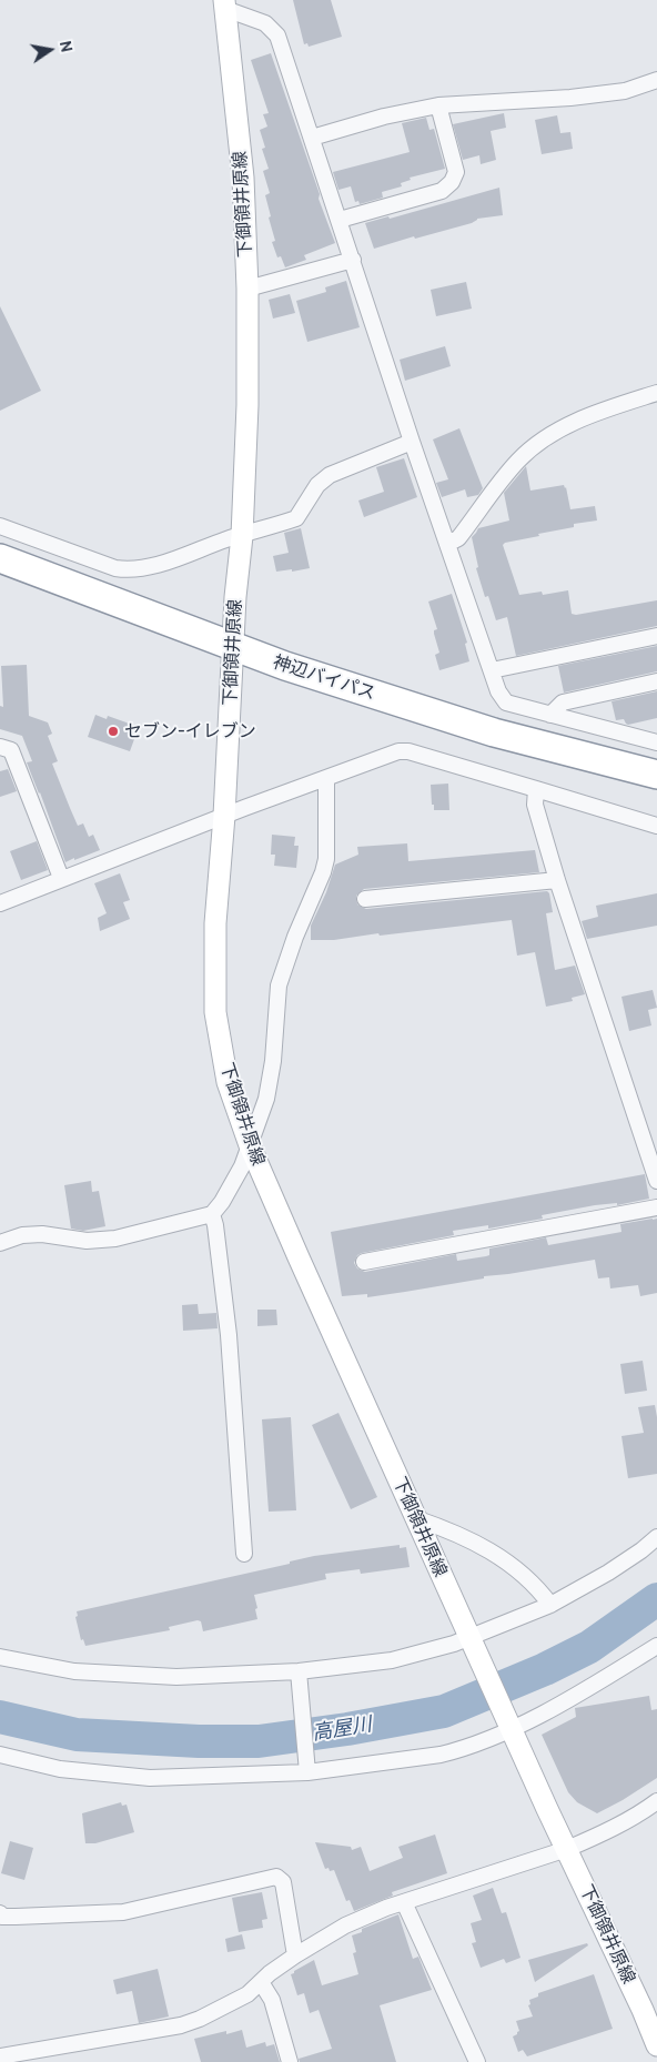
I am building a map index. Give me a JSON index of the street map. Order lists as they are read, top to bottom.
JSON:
{
  "streets": {
    "highway": ["神辺バイパス"],
    "main road": ["下御領井原線"]
  },
  "crossings": [
    ["下御領井原線", "神辺バイパス"]
  ],
  "water": ["高屋川"],
  "places": ["セブン-イレブン"],
  "north": "right"
}
